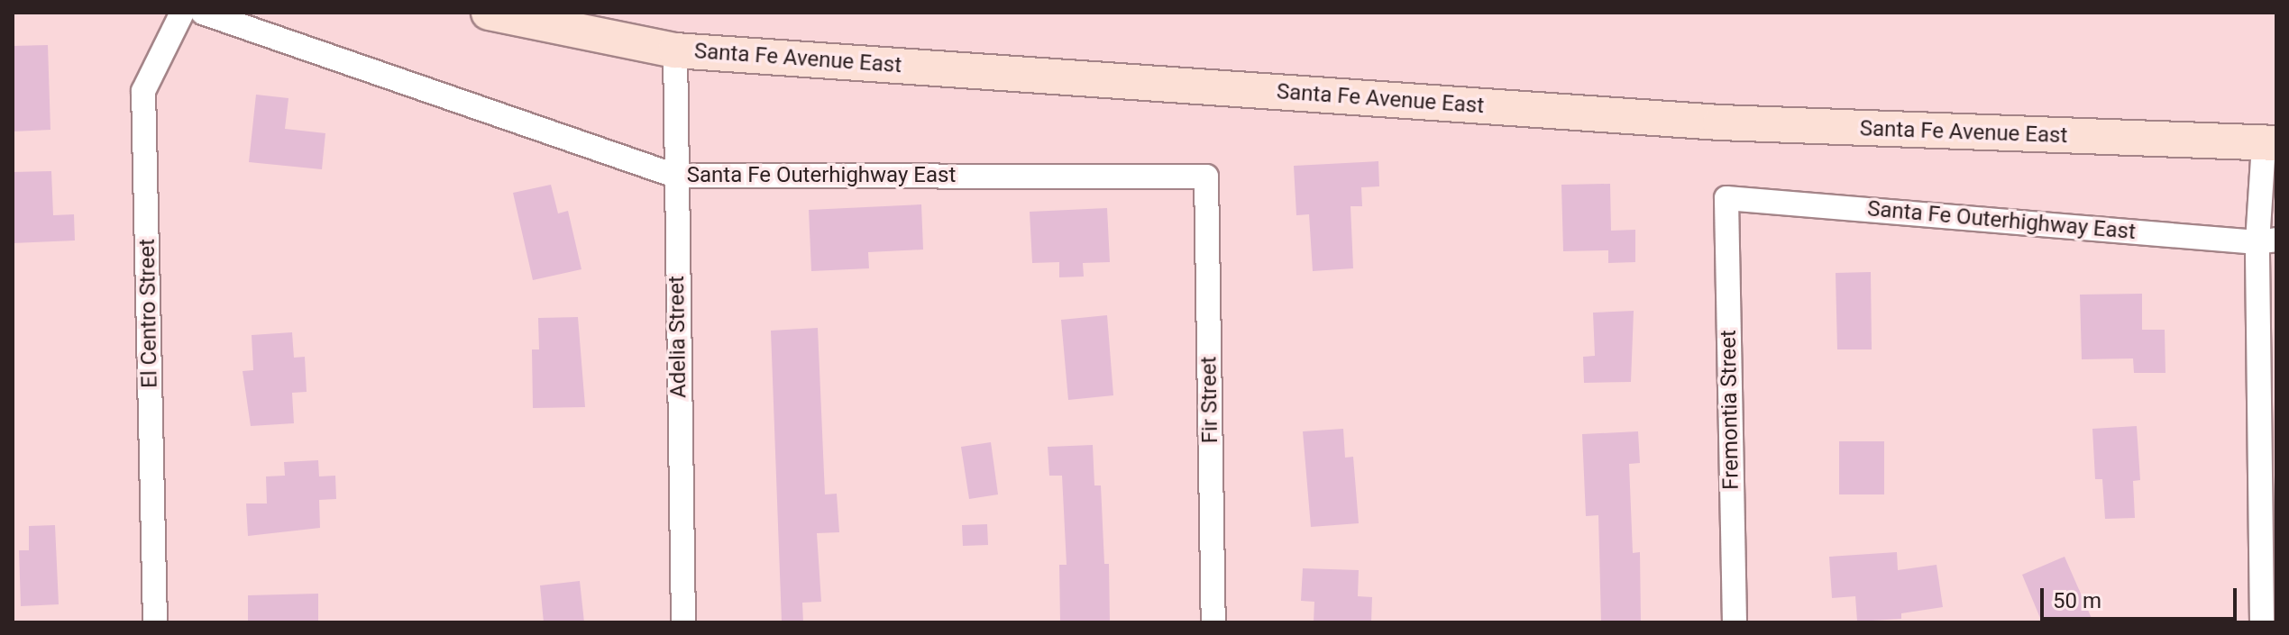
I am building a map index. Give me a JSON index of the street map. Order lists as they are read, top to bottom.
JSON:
{
  "streets": {
    "street": [
      "Santa Fe Avenue East",
      "Santa Fe Outerhighway East",
      "El Centro Street",
      "Adelia Street",
      "Fir Street",
      "Fremontia Street"
    ]
  },
  "crossings": [
    ["Santa Fe Avenue East", "Adelia Street"],
    ["Santa Fe Outerhighway East", "Adelia Street"],
    ["Santa Fe Outerhighway East", "Fir Street"],
    ["Santa Fe Outerhighway East", "Fremontia Street"]
  ],
  "scale_bar": "50 m"
}
